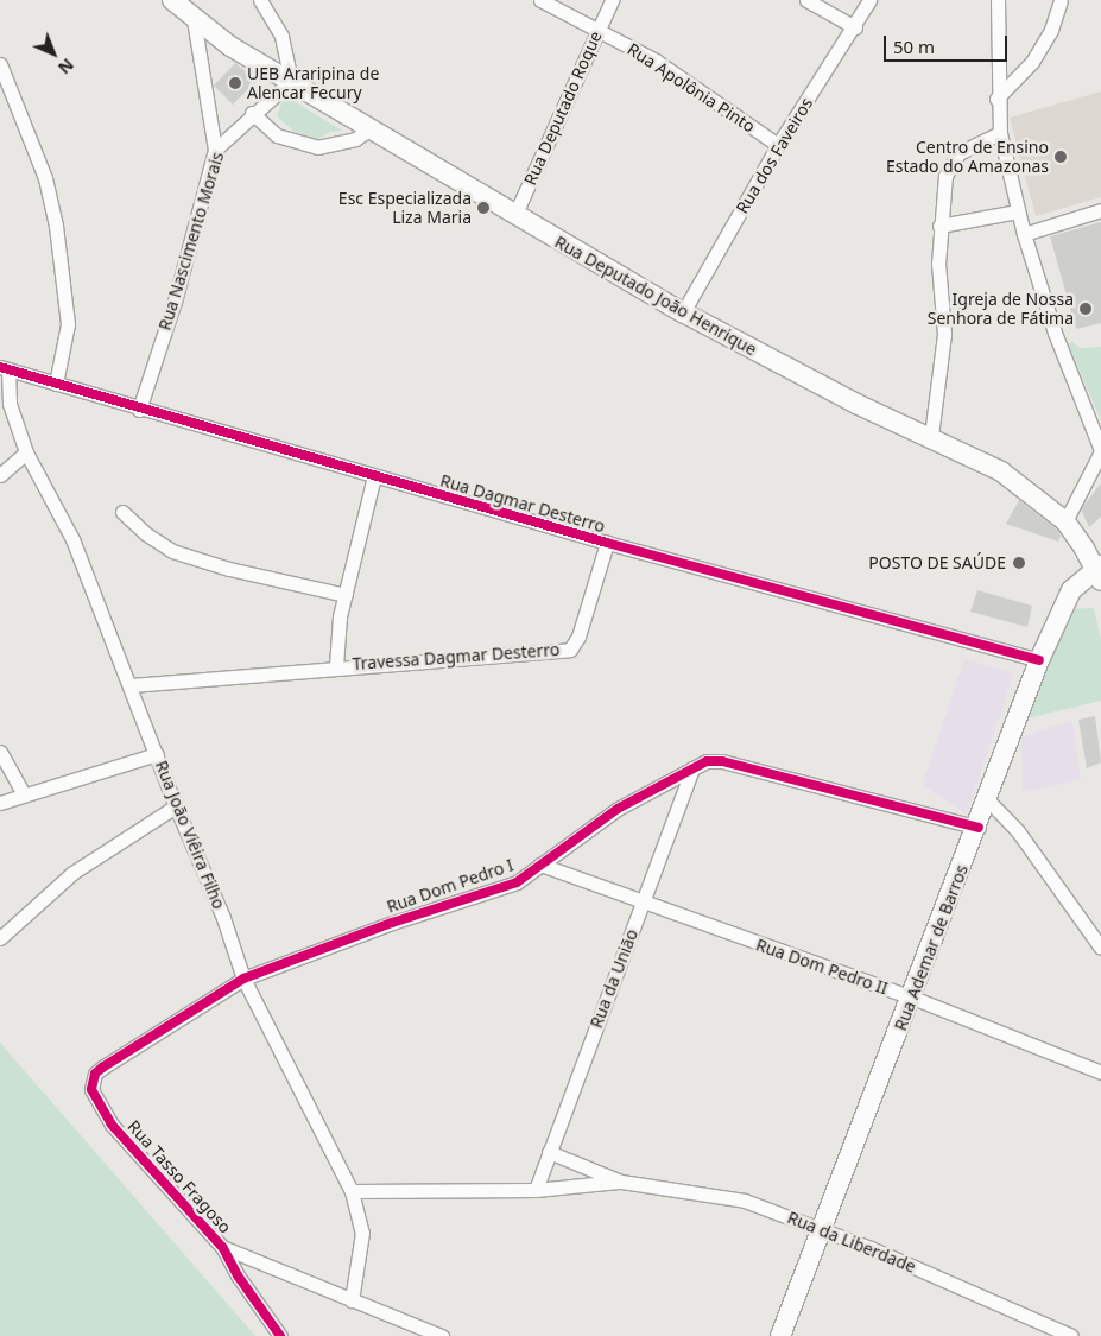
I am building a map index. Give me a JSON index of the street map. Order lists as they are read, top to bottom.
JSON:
{
  "streets": {
    "main road": ["Rua Deputado João Henrique", "Rua Ademar de Barros"],
    "street": [
      "Rua Apolônia Pinto",
      "Rua Deputado Roque",
      "Rua dos Faveiros",
      "Rua Nascimento Morais",
      "Rua Dagmar Desterro",
      "Travessa Dagmar Desterro",
      "Rua João Viêira Filho",
      "Rua Dom Pedro I",
      "Rua Dom Pedro II",
      "Rua da União",
      "Rua Tasso Fragoso",
      "Rua da Liberdade"
    ]
  },
  "crossings": [
    ["Rua Apolônia Pinto", "Rua Deputado Roque"],
    ["Rua Apolônia Pinto", "Rua dos Faveiros"],
    ["Rua Deputado Roque", "Rua Deputado João Henrique"],
    ["Rua dos Faveiros", "Rua Deputado João Henrique"],
    ["Rua Nascimento Morais", "Rua Deputado João Henrique"],
    ["Rua Nascimento Morais", "Rua Dagmar Desterro"],
    ["Rua Deputado João Henrique", "Rua Ademar de Barros"],
    ["Rua Dagmar Desterro", "Travessa Dagmar Desterro"],
    ["Rua Dagmar Desterro", "Rua João Viêira Filho"],
    ["Rua Dagmar Desterro", "Rua Ademar de Barros"],
    ["Travessa Dagmar Desterro", "Rua João Viêira Filho"],
    ["Rua João Viêira Filho", "Rua Dom Pedro I"],
    ["Rua João Viêira Filho", "Rua da Liberdade"],
    ["Rua Dom Pedro I", "Rua Ademar de Barros"],
    ["Rua Dom Pedro I", "Rua Dom Pedro II"],
    ["Rua Dom Pedro I", "Rua da União"],
    ["Rua Dom Pedro I", "Rua Tasso Fragoso"],
    ["Rua Ademar de Barros", "Rua Dom Pedro II"],
    ["Rua Ademar de Barros", "Rua da Liberdade"],
    ["Rua Dom Pedro II", "Rua da União"],
    ["Rua da União", "Rua da Liberdade"]
  ],
  "places": [
    "UEB Araripina de Alencar Fecury",
    "Centro de Ensino Estado do Amazonas",
    "Esc Especializada Liza Maria",
    "Igreja de Nossa Senhora de Fátima",
    "POSTO DE SAÚDE"
  ],
  "scale_bar": "50 m",
  "north": "bottom right"
}
